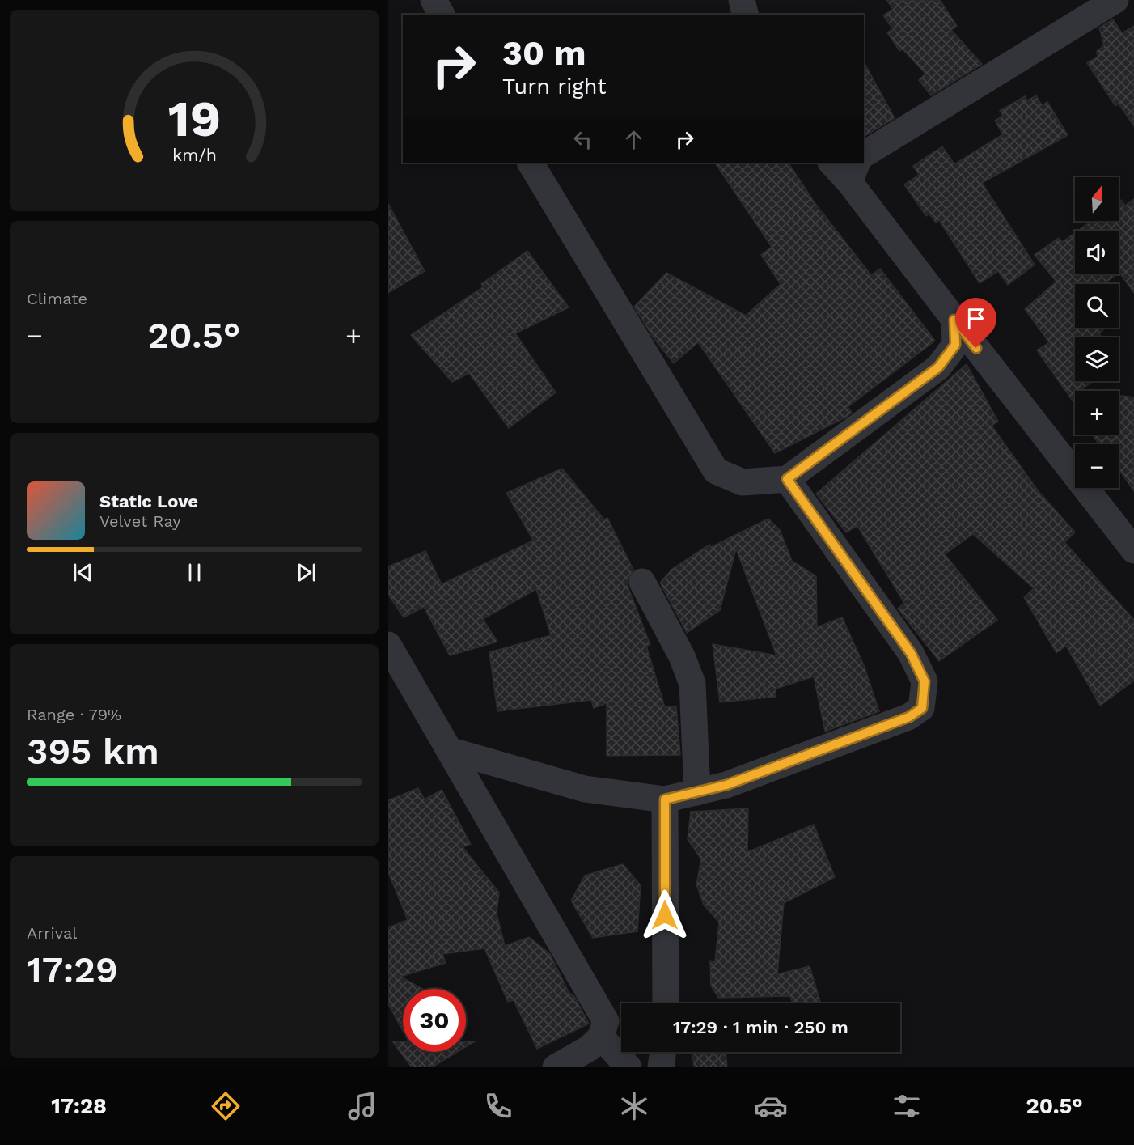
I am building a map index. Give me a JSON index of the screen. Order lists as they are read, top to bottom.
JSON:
{
  "north": "top",
  "page": {
    "turn": ["30 m", "Turn right"],
    "map_buttons": ["+", "−"],
    "tile": [
      "Climate",
      ["Range · 79%", "395 km"],
      ["Arrival", "17:29"]
    ],
    "heat": ["−", "20.5°", "+"],
    "song": ["Static Love", "Velvet Ray"],
    "limit": "30",
    "trip": "17:29 · 1 min · 250 m",
    "tabs": ["17:28", "20.5°"],
    "gauge": ["19", "km/h"]
  }
}
